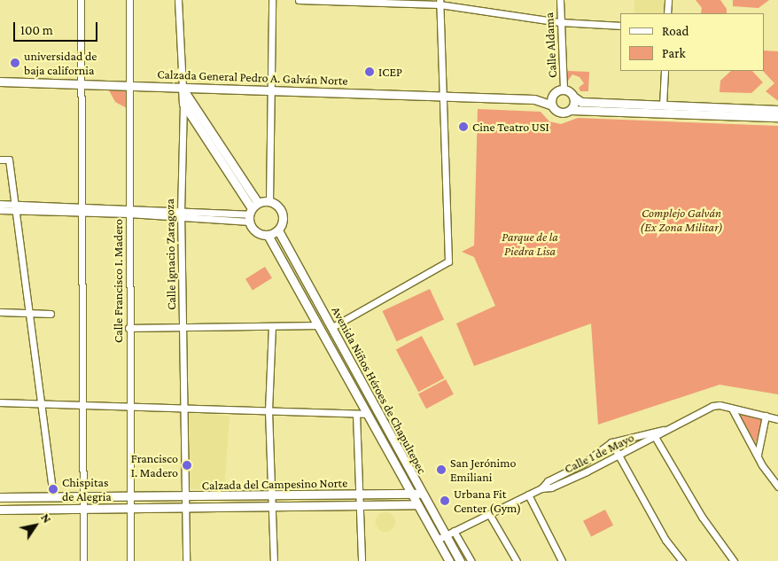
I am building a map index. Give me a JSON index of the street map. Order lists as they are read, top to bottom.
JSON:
{
  "streets": {
    "main road": [
      "Calzada General Pedro A. Galván Norte",
      "Calle Ignacio Zaragoza",
      "Avenida Niños Héroes de Chapultepec",
      "Calzada del Campesino Norte"
    ],
    "street": ["Calle Aldama", "Calle Francisco I. Madero", "Calle 1 de Mayo"]
  },
  "crossings": [
    ["Calle Aldama", "Calzada General Pedro A. Galván Norte"],
    ["Calzada General Pedro A. Galván Norte", "Calle Ignacio Zaragoza"],
    ["Calzada General Pedro A. Galván Norte", "Calle Francisco I. Madero"],
    ["Calle Ignacio Zaragoza", "Calzada del Campesino Norte"],
    ["Calle Francisco I. Madero", "Calzada del Campesino Norte"],
    ["Avenida Niños Héroes de Chapultepec", "Calle 1 de Mayo"],
    ["Avenida Niños Héroes de Chapultepec", "Calzada del Campesino Norte"]
  ],
  "parks": ["Complejo Galván (Ex Zona Militar)", "Parque de la Piedra Lisa"],
  "places": [
    "universidad de baja california",
    "ICEP",
    "Cine Teatro USI",
    "Francisco I. Madero",
    "San Jerónimo Emiliani",
    "Chispitas de Alegria",
    "Urbana Fit Center (Gym)"
  ],
  "legend": ["Road", "Park"],
  "scale_bar": "100 m",
  "north": "top right"
}
